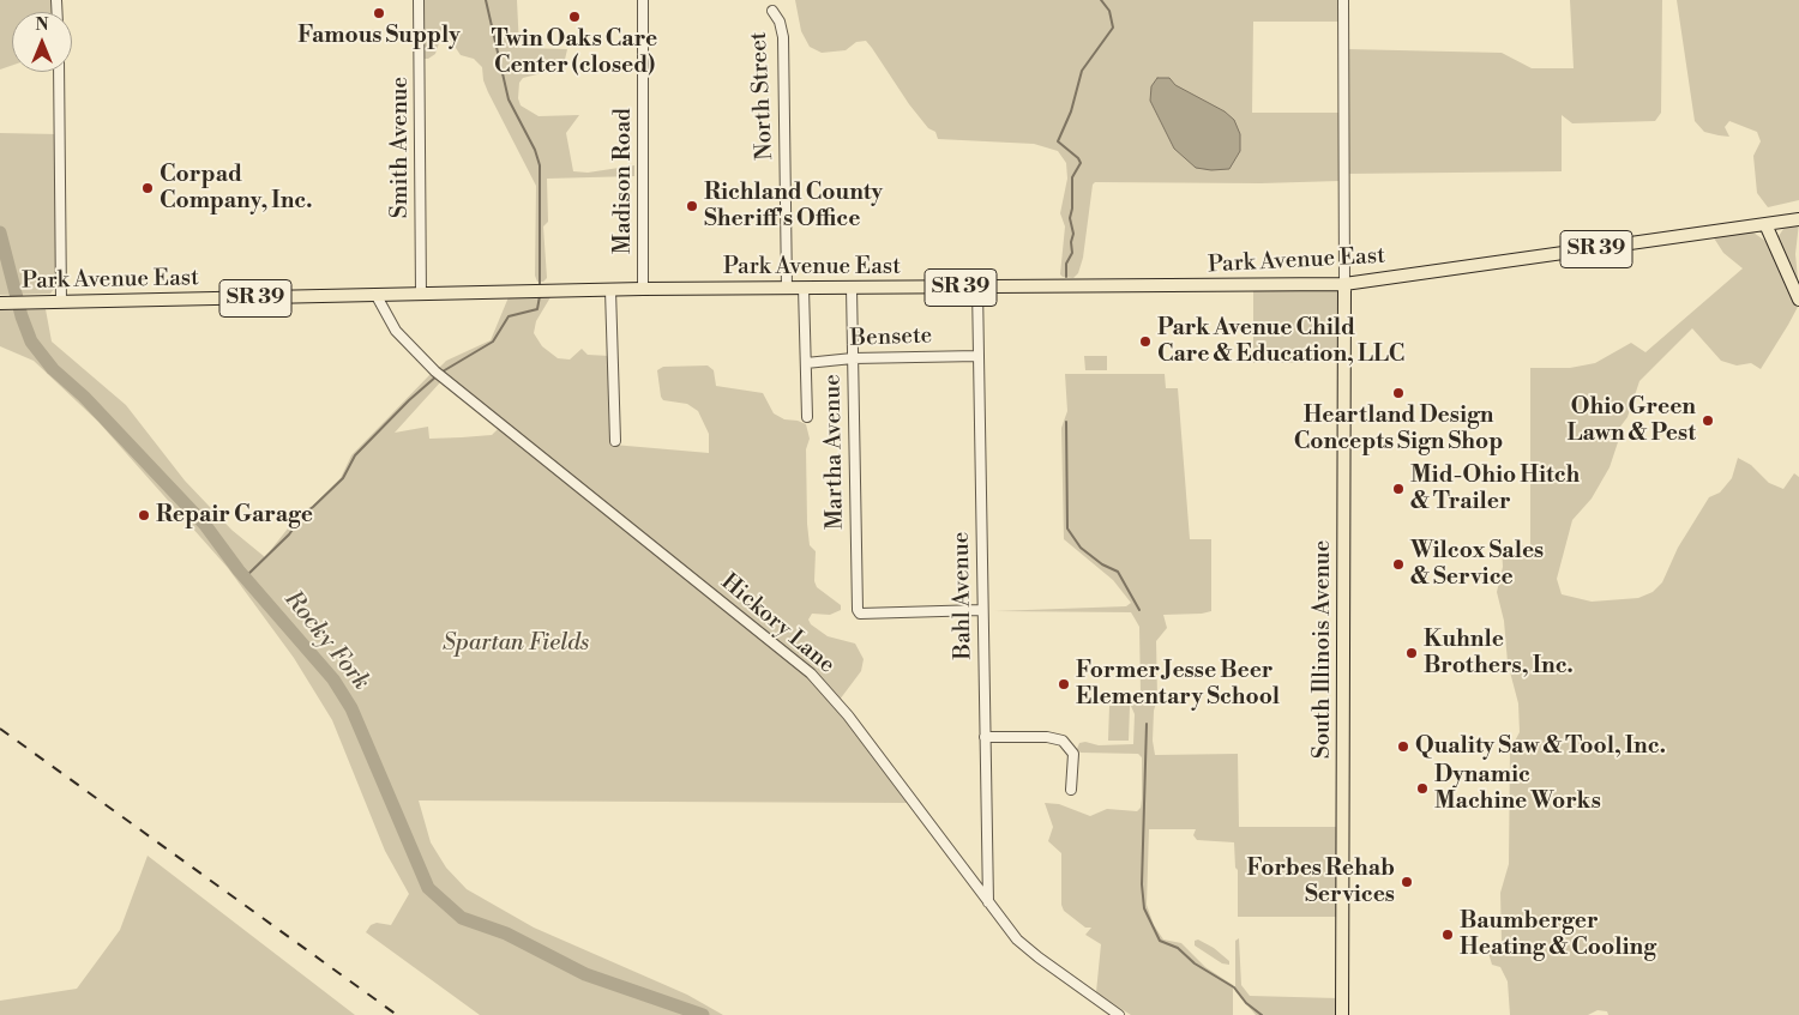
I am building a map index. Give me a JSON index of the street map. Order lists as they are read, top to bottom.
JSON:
{
  "streets": {
    "main road": ["SR 39", "Park Avenue East", "South Illinois Avenue"],
    "street": [
      "North Street",
      "Smith Avenue",
      "Madison Road",
      "Bensete",
      "Martha Avenue",
      "Bahl Avenue",
      "Hickory Lane"
    ]
  },
  "crossings": [
    ["North Street", "Park Avenue East"],
    ["Smith Avenue", "Park Avenue East"],
    ["Madison Road", "Park Avenue East"],
    ["Park Avenue East", "Martha Avenue"],
    ["Park Avenue East", "Bahl Avenue"],
    ["Park Avenue East", "Hickory Lane"],
    ["Park Avenue East", "South Illinois Avenue"],
    ["Bensete", "Martha Avenue"],
    ["Bensete", "Bahl Avenue"],
    ["Martha Avenue", "Bahl Avenue"],
    ["Bahl Avenue", "Hickory Lane"]
  ],
  "water": ["Rocky Fork"],
  "parks": ["Spartan Fields"],
  "places": [
    "Famous Supply",
    "Twin Oaks Care Center (closed)",
    "Corpad Company, Inc.",
    "Richland County Sheriff's Office",
    "Park Avenue Child Care & Education, LLC",
    "Heartland Design Concepts Sign Shop",
    "Ohio Green Lawn & Pest",
    "Mid-Ohio Hitch & Trailer",
    "Repair Garage",
    "Wilcox Sales & Service",
    "Kuhnle Brothers, Inc.",
    "Former Jesse Beer Elementary School",
    "Quality Saw & Tool, Inc.",
    "Dynamic Machine Works",
    "Forbes Rehab Services",
    "Baumberger Heating & Cooling"
  ],
  "north": "top"
}
